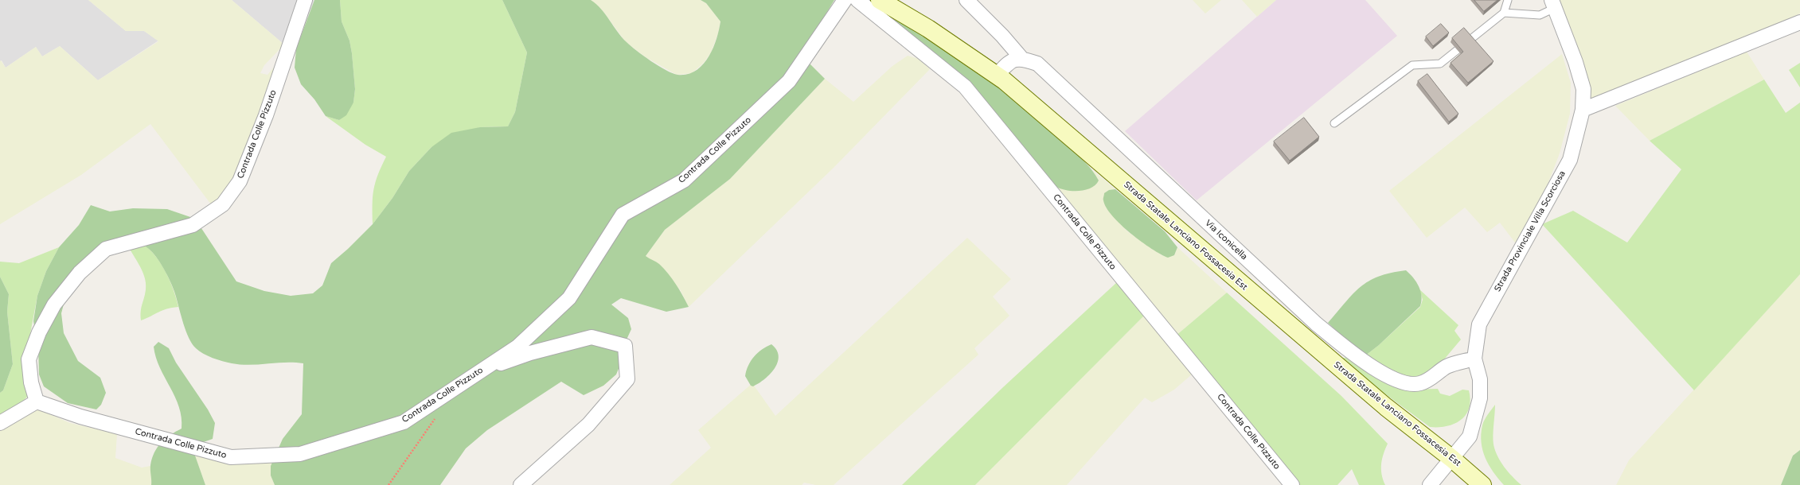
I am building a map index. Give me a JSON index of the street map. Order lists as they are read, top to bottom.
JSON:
{
  "streets": {
    "main road": ["Strada Statale Lanciano Fossacesia Est"],
    "street": ["Contrada Colle Pizzuto", "Strada Provinciale Villa Scorciosa", "Via Iconicella"]
  },
  "crossings": [
    ["Strada Provinciale Villa Scorciosa", "Strada Statale Lanciano Fossacesia Est"],
    ["Strada Provinciale Villa Scorciosa", "Via Iconicella"]
  ]
}
